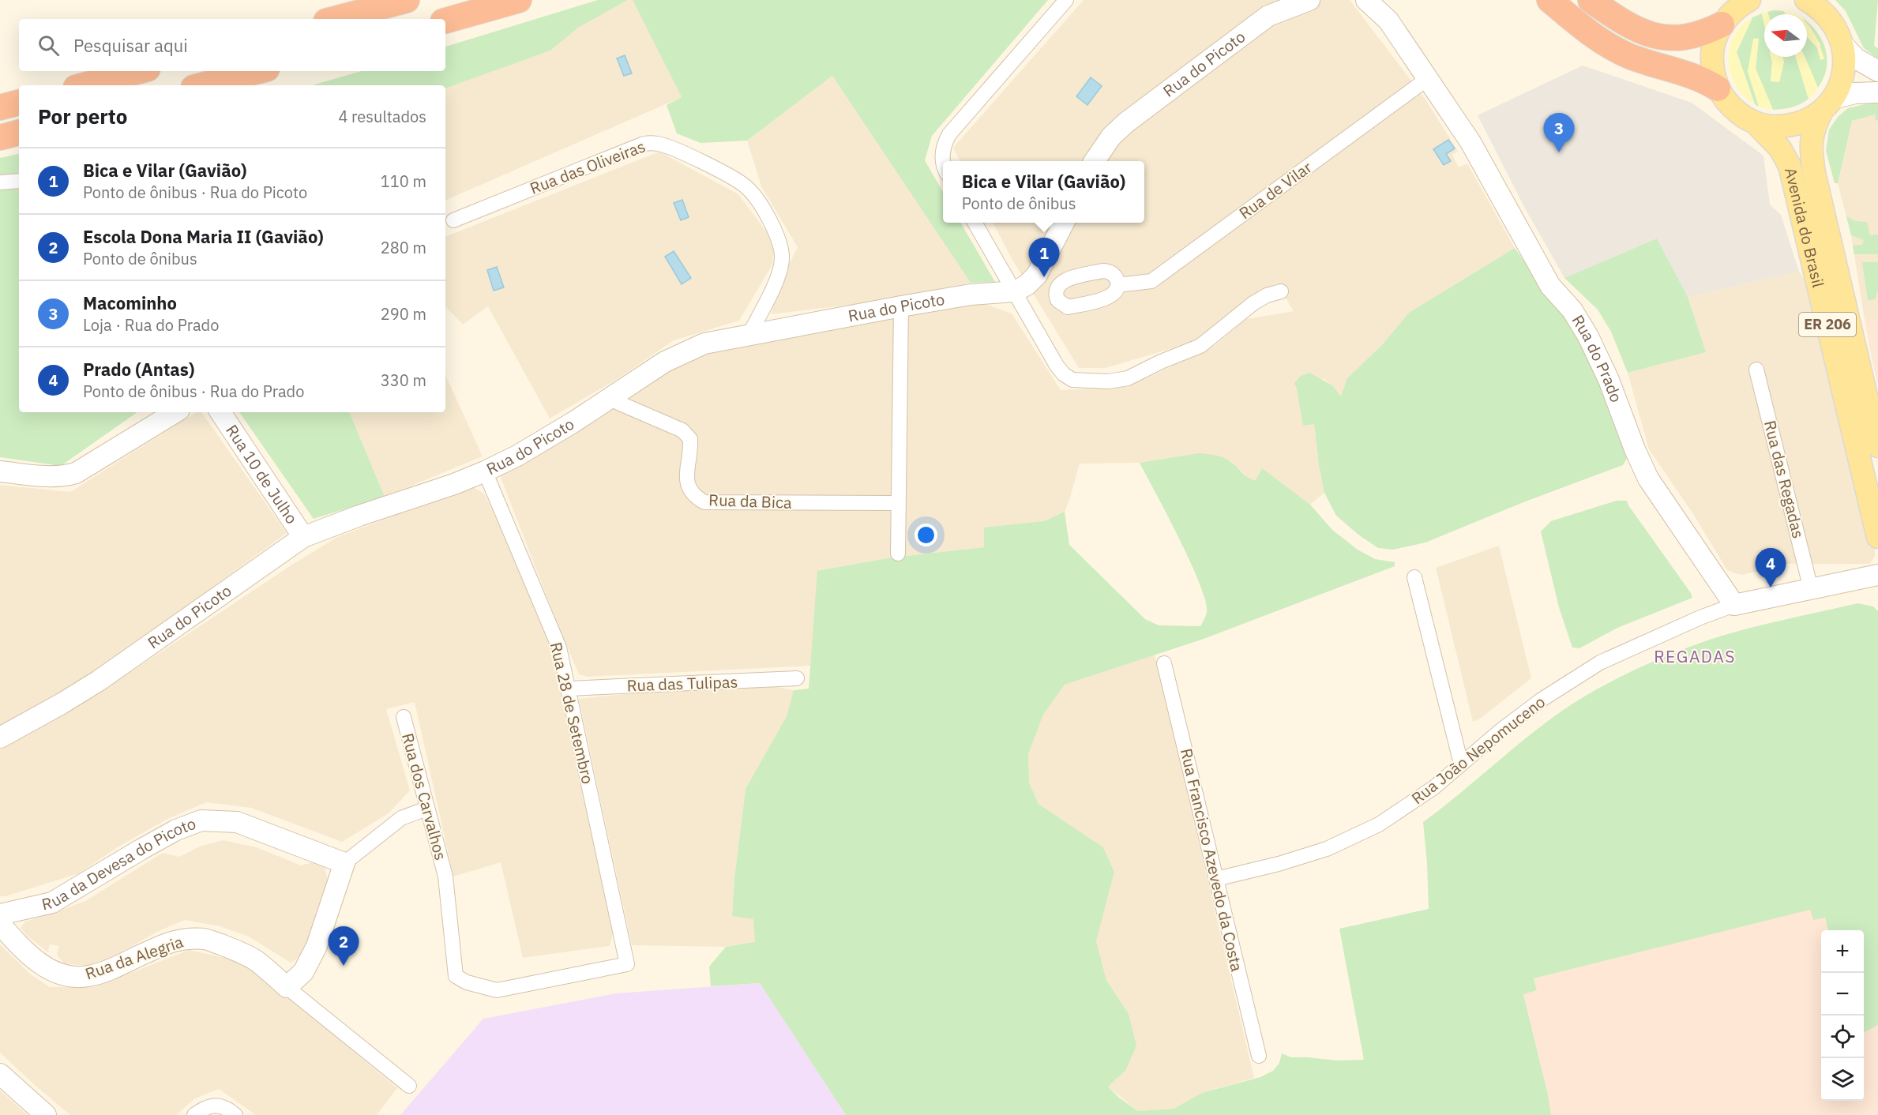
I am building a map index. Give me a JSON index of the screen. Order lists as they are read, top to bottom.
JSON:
{
  "streets": {
    "main road": ["Avenida do Brasil", "ER 206"],
    "street": [
      "Rua do Picoto",
      "Rua das Oliveiras",
      "Rua de Vilar",
      "Rua do Prado",
      "Rua 10 de Julho",
      "Rua das Regadas",
      "Rua da Bica",
      "Rua das Tulipas",
      "Rua 28 de Setembro",
      "Rua João Nepomuceno",
      "Rua dos Carvalhos",
      "Rua Francisco Azevedo da Costa",
      "Rua da Devesa do Picoto",
      "Rua da Alegria"
    ]
  },
  "crossings": [
    ["Rua do Picoto", "Rua das Oliveiras"],
    ["Rua do Picoto", "Rua 10 de Julho"],
    ["Rua do Picoto", "Rua da Bica"],
    ["Rua do Picoto", "Rua 28 de Setembro"],
    ["Rua de Vilar", "Rua do Prado"],
    ["Rua do Prado", "Rua João Nepomuceno"],
    ["Rua das Tulipas", "Rua 28 de Setembro"],
    ["Rua 28 de Setembro", "Rua dos Carvalhos"],
    ["Rua João Nepomuceno", "Rua Francisco Azevedo da Costa"]
  ],
  "districts": ["REGADAS"],
  "north": "left",
  "page": {
    "search": "Pesquisar aqui",
    "heading": ["Por perto", "4 resultados"],
    "pins": [
      "3",
      "1",
      "4",
      "2"
    ],
    "list": [
      {
        "mark": "1",
        "name": "Bica e Vilar (Gavião)",
        "note": "Ponto de ônibus · Rua do Picoto",
        "value": "110 m"
      },
      {
        "mark": "2",
        "name": "Escola Dona Maria II (Gavião)",
        "note": "Ponto de ônibus",
        "value": "280 m"
      },
      {
        "mark": "3",
        "name": "Macominho",
        "note": "Loja · Rua do Prado",
        "value": "290 m"
      },
      {
        "mark": "4",
        "name": "Prado (Antas)",
        "note": "Ponto de ônibus · Rua do Prado",
        "value": "330 m"
      }
    ],
    "popup": ["Bica e Vilar (Gavião)", "Ponto de ônibus"],
    "map_buttons": ["+", "−"]
  }
}
